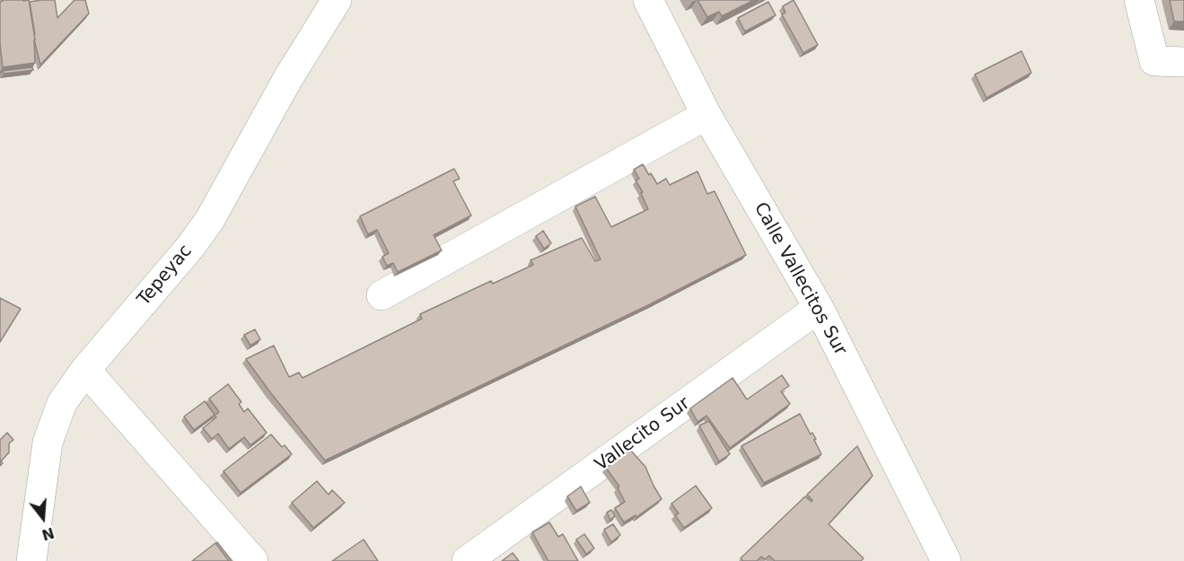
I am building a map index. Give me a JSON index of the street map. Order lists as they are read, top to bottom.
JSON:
{
  "streets": {
    "street": ["Tepeyac", "Calle Vallecitos Sur", "Vallecito Sur"]
  },
  "crossings": [
    ["Calle Vallecitos Sur", "Vallecito Sur"]
  ],
  "north": "bottom"
}
